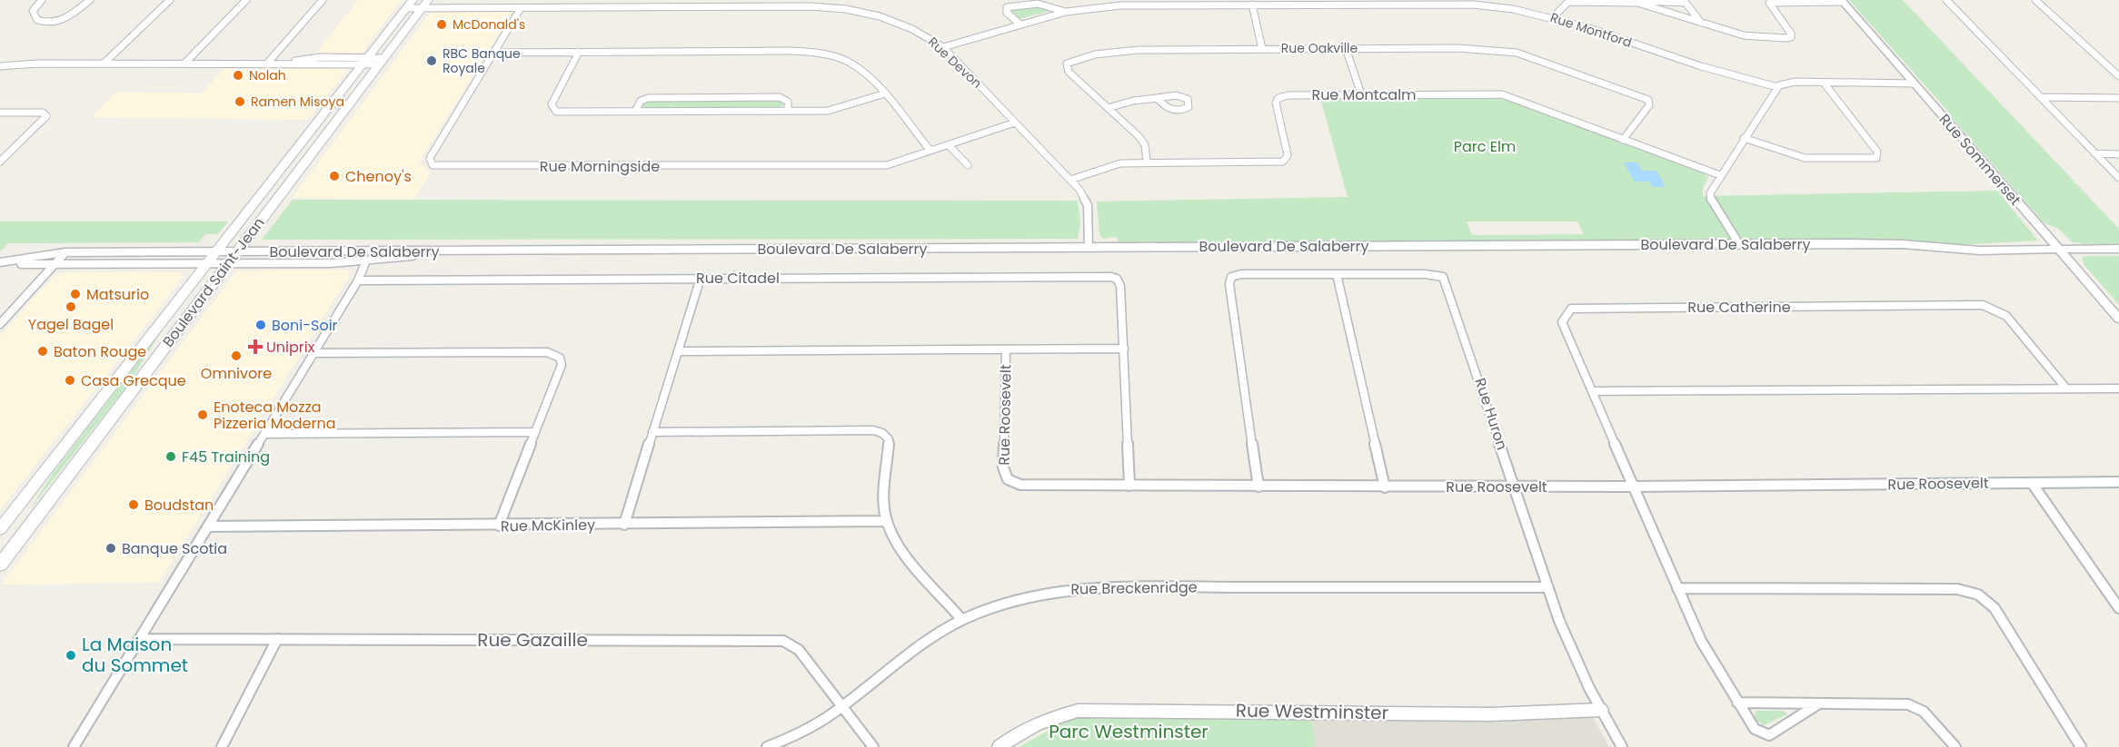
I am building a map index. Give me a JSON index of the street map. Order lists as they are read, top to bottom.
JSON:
{
  "streets": {
    "main road": ["Boulevard Saint-Jean"],
    "street": [
      "Rue Montford",
      "Rue Oakville",
      "Rue Devon",
      "Rue Montcalm",
      "Rue Sommerset",
      "Rue Morningside",
      "Boulevard De Salaberry",
      "Rue Citadel",
      "Rue Catherine",
      "Rue Huron",
      "Rue Roosevelt",
      "Rue McKinley",
      "Rue Breckenridge",
      "Rue Gazaille",
      "Rue Westminster"
    ]
  },
  "crossings": [
    ["Rue Montford", "Rue Devon"],
    ["Rue Montford", "Rue Sommerset"],
    ["Rue Oakville", "Rue Montcalm"],
    ["Rue Devon", "Rue Montcalm"],
    ["Rue Devon", "Rue Morningside"],
    ["Rue Devon", "Boulevard De Salaberry"],
    ["Rue Devon", "Boulevard Saint-Jean"],
    ["Rue Sommerset", "Boulevard De Salaberry"],
    ["Boulevard De Salaberry", "Boulevard Saint-Jean"],
    ["Rue Catherine", "Rue Roosevelt"],
    ["Rue Huron", "Rue Roosevelt"],
    ["Rue Huron", "Rue Breckenridge"],
    ["Rue Huron", "Rue Westminster"],
    ["Rue Breckenridge", "Rue Gazaille"]
  ],
  "parks": ["Parc Elm", "Parc Westminster"],
  "places": {
    "other": [
      "McDonald's",
      "RBC Banque Royale",
      "Nolah",
      "Ramen Misoya",
      "Chenoy's",
      "Matsurio",
      "Yagel Bagel",
      "Boni-Soir",
      "Baton Rouge",
      "Omnivore",
      "Casa Grecque",
      "Enoteca Mozza Pizzeria Moderna",
      "F45 Training",
      "Boudstan",
      "Banque Scotia",
      "La Maison du Sommet"
    ],
    "health": ["Uniprix"]
  }
}
